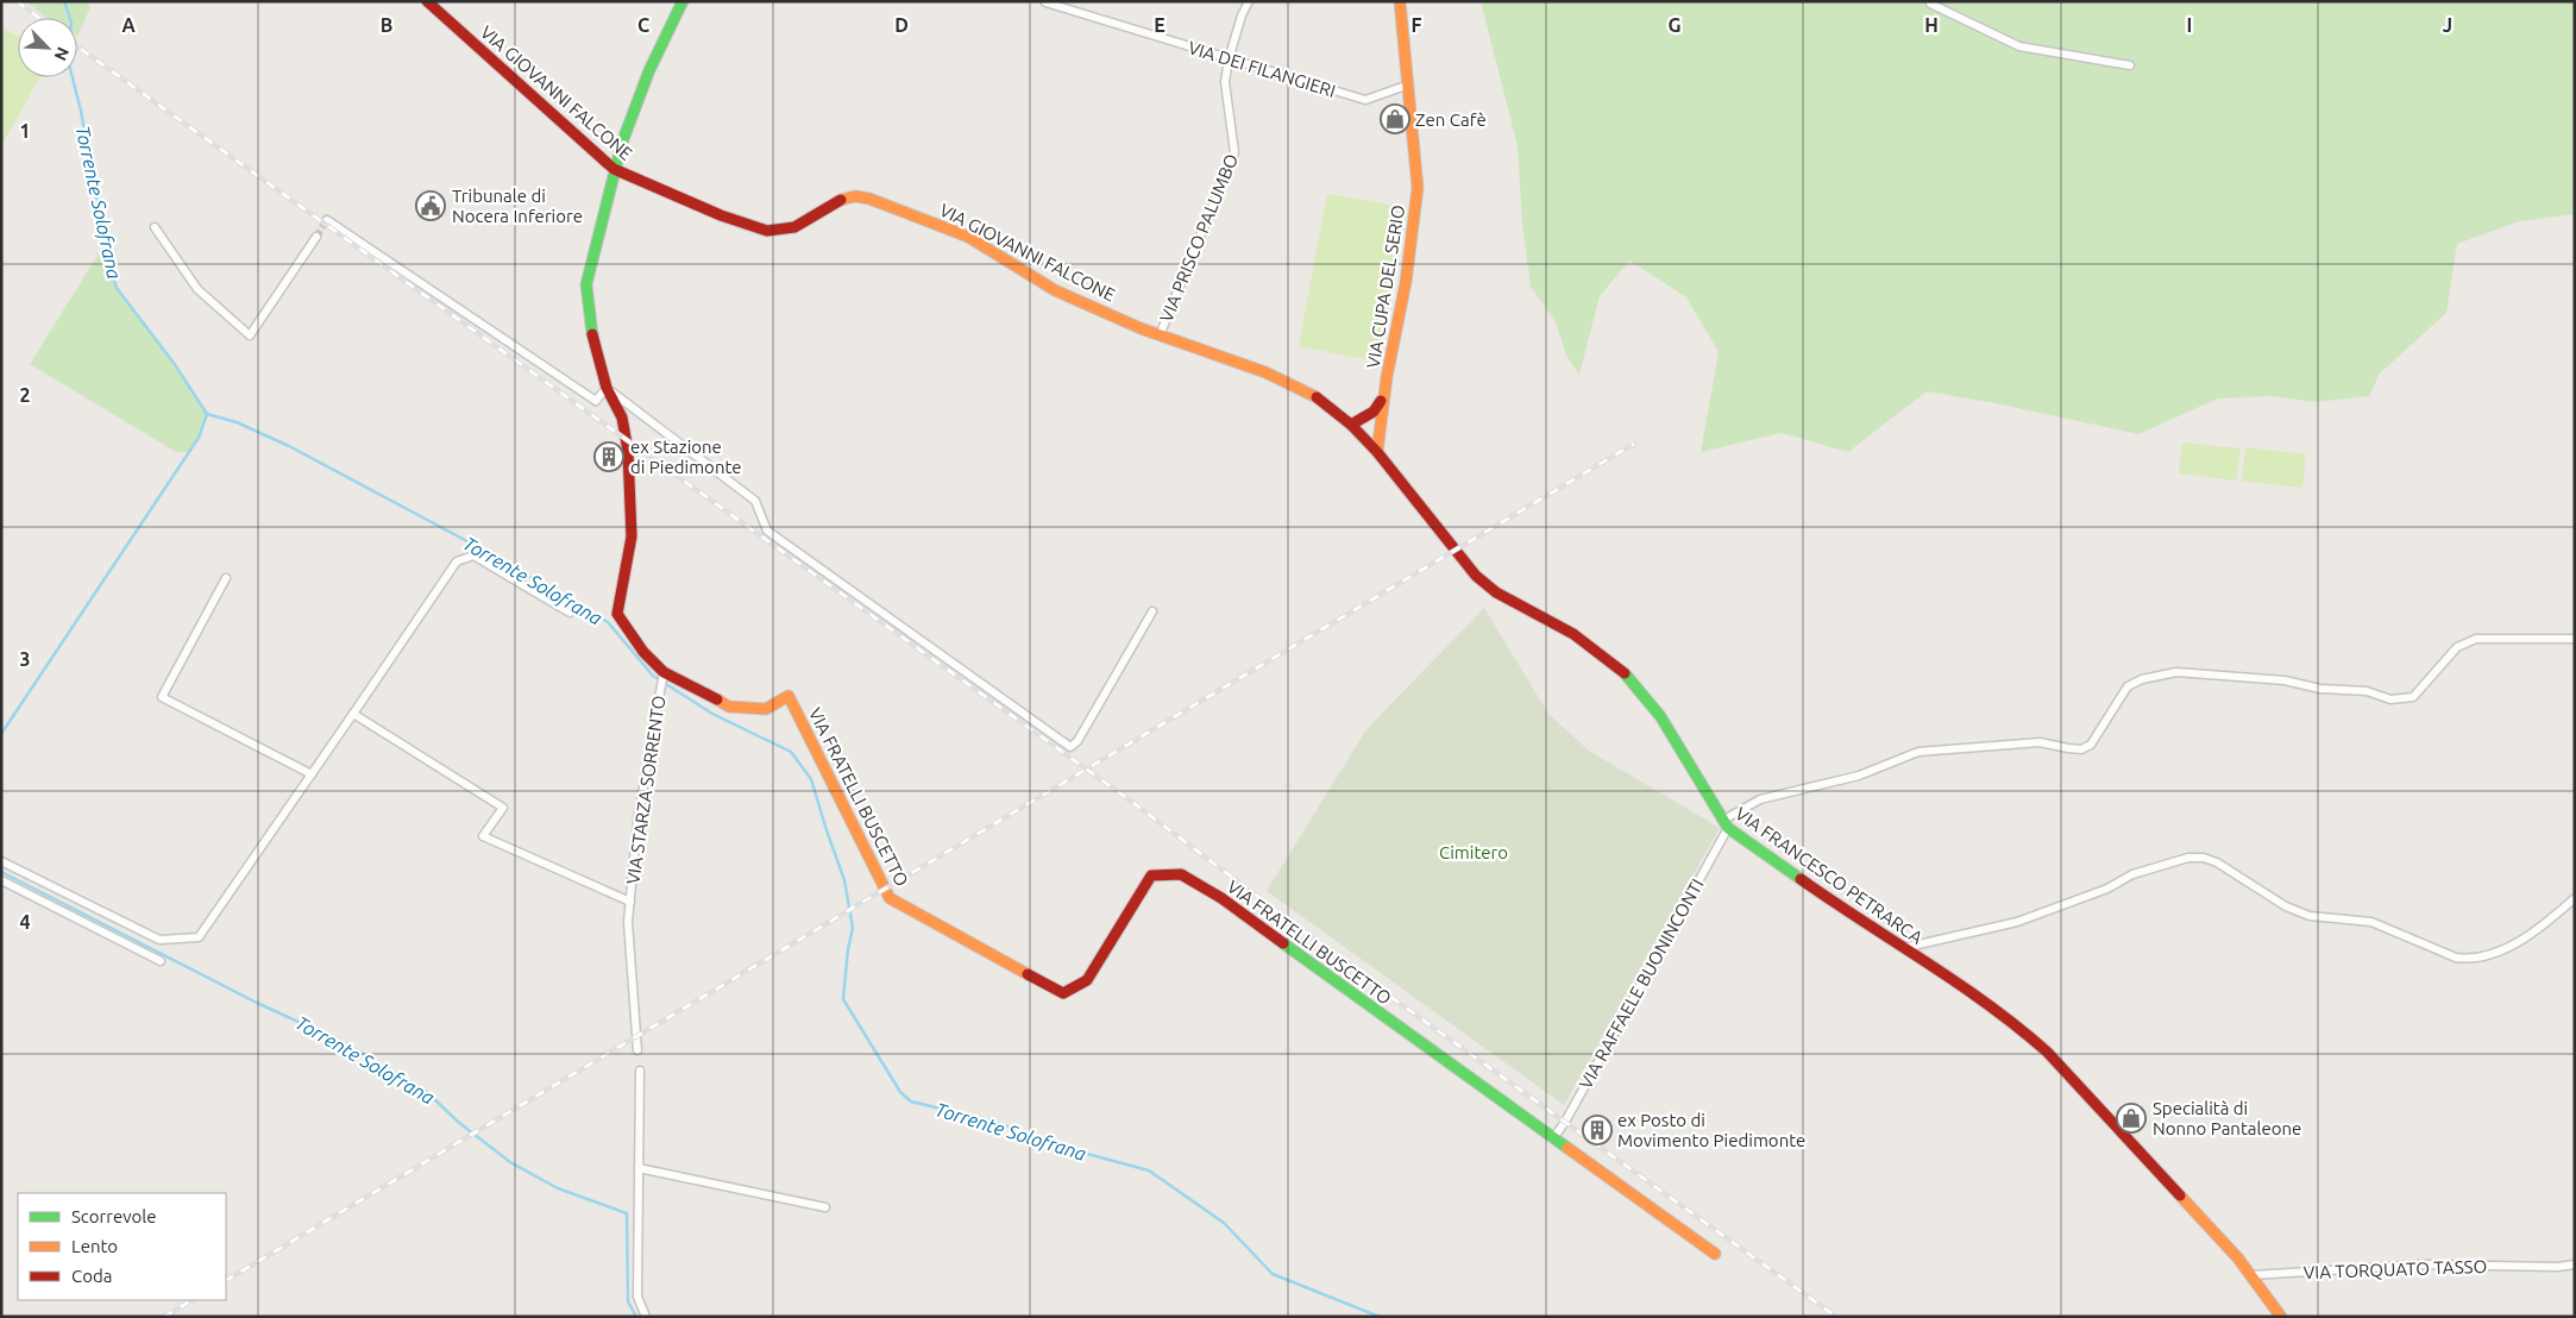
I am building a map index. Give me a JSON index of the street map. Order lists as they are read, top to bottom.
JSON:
{
  "streets": {
    "street": [
      "VIA DEI FILANGIERI",
      "VIA GIOVANNI FALCONE",
      "VIA PRISCO PALUMBO",
      "VIA CUPA DEL SERIO",
      "VIA STARZA SORRENTO",
      "VIA FRATELLI BUSCETTO",
      "VIA FRANCESCO PETRARCA",
      "VIA RAFFAELE BUONINCONTI",
      "VIA TORQUATO TASSO"
    ]
  },
  "crossings": [
    ["VIA DEI FILANGIERI", "VIA PRISCO PALUMBO"],
    ["VIA DEI FILANGIERI", "VIA CUPA DEL SERIO"],
    ["VIA GIOVANNI FALCONE", "VIA PRISCO PALUMBO"],
    ["VIA GIOVANNI FALCONE", "VIA CUPA DEL SERIO"],
    ["VIA GIOVANNI FALCONE", "VIA FRATELLI BUSCETTO"],
    ["VIA GIOVANNI FALCONE", "VIA FRANCESCO PETRARCA"],
    ["VIA CUPA DEL SERIO", "VIA FRANCESCO PETRARCA"],
    ["VIA STARZA SORRENTO", "VIA FRATELLI BUSCETTO"],
    ["VIA FRATELLI BUSCETTO", "VIA RAFFAELE BUONINCONTI"],
    ["VIA FRANCESCO PETRARCA", "VIA RAFFAELE BUONINCONTI"],
    ["VIA FRANCESCO PETRARCA", "VIA TORQUATO TASSO"]
  ],
  "water": ["Torrente Solofrana"],
  "parks": ["Cimitero"],
  "places": {
    "shop": ["Zen Cafè", "Specialità di Nonno Pantaleone"],
    "public building": ["Tribunale di Nocera Inferiore"],
    "building": ["ex Stazione di Piedimonte", "ex Posto di Movimento Piedimonte"]
  },
  "legend": ["Scorrevole", "Lento", "Coda"],
  "north": "bottom right",
  "grid": {
    "columns": [
      "A",
      "B",
      "C",
      "D",
      "E",
      "F",
      "G",
      "H",
      "I",
      "J"
    ],
    "rows": [
      "1",
      "2",
      "3",
      "4"
    ]
  }
}
